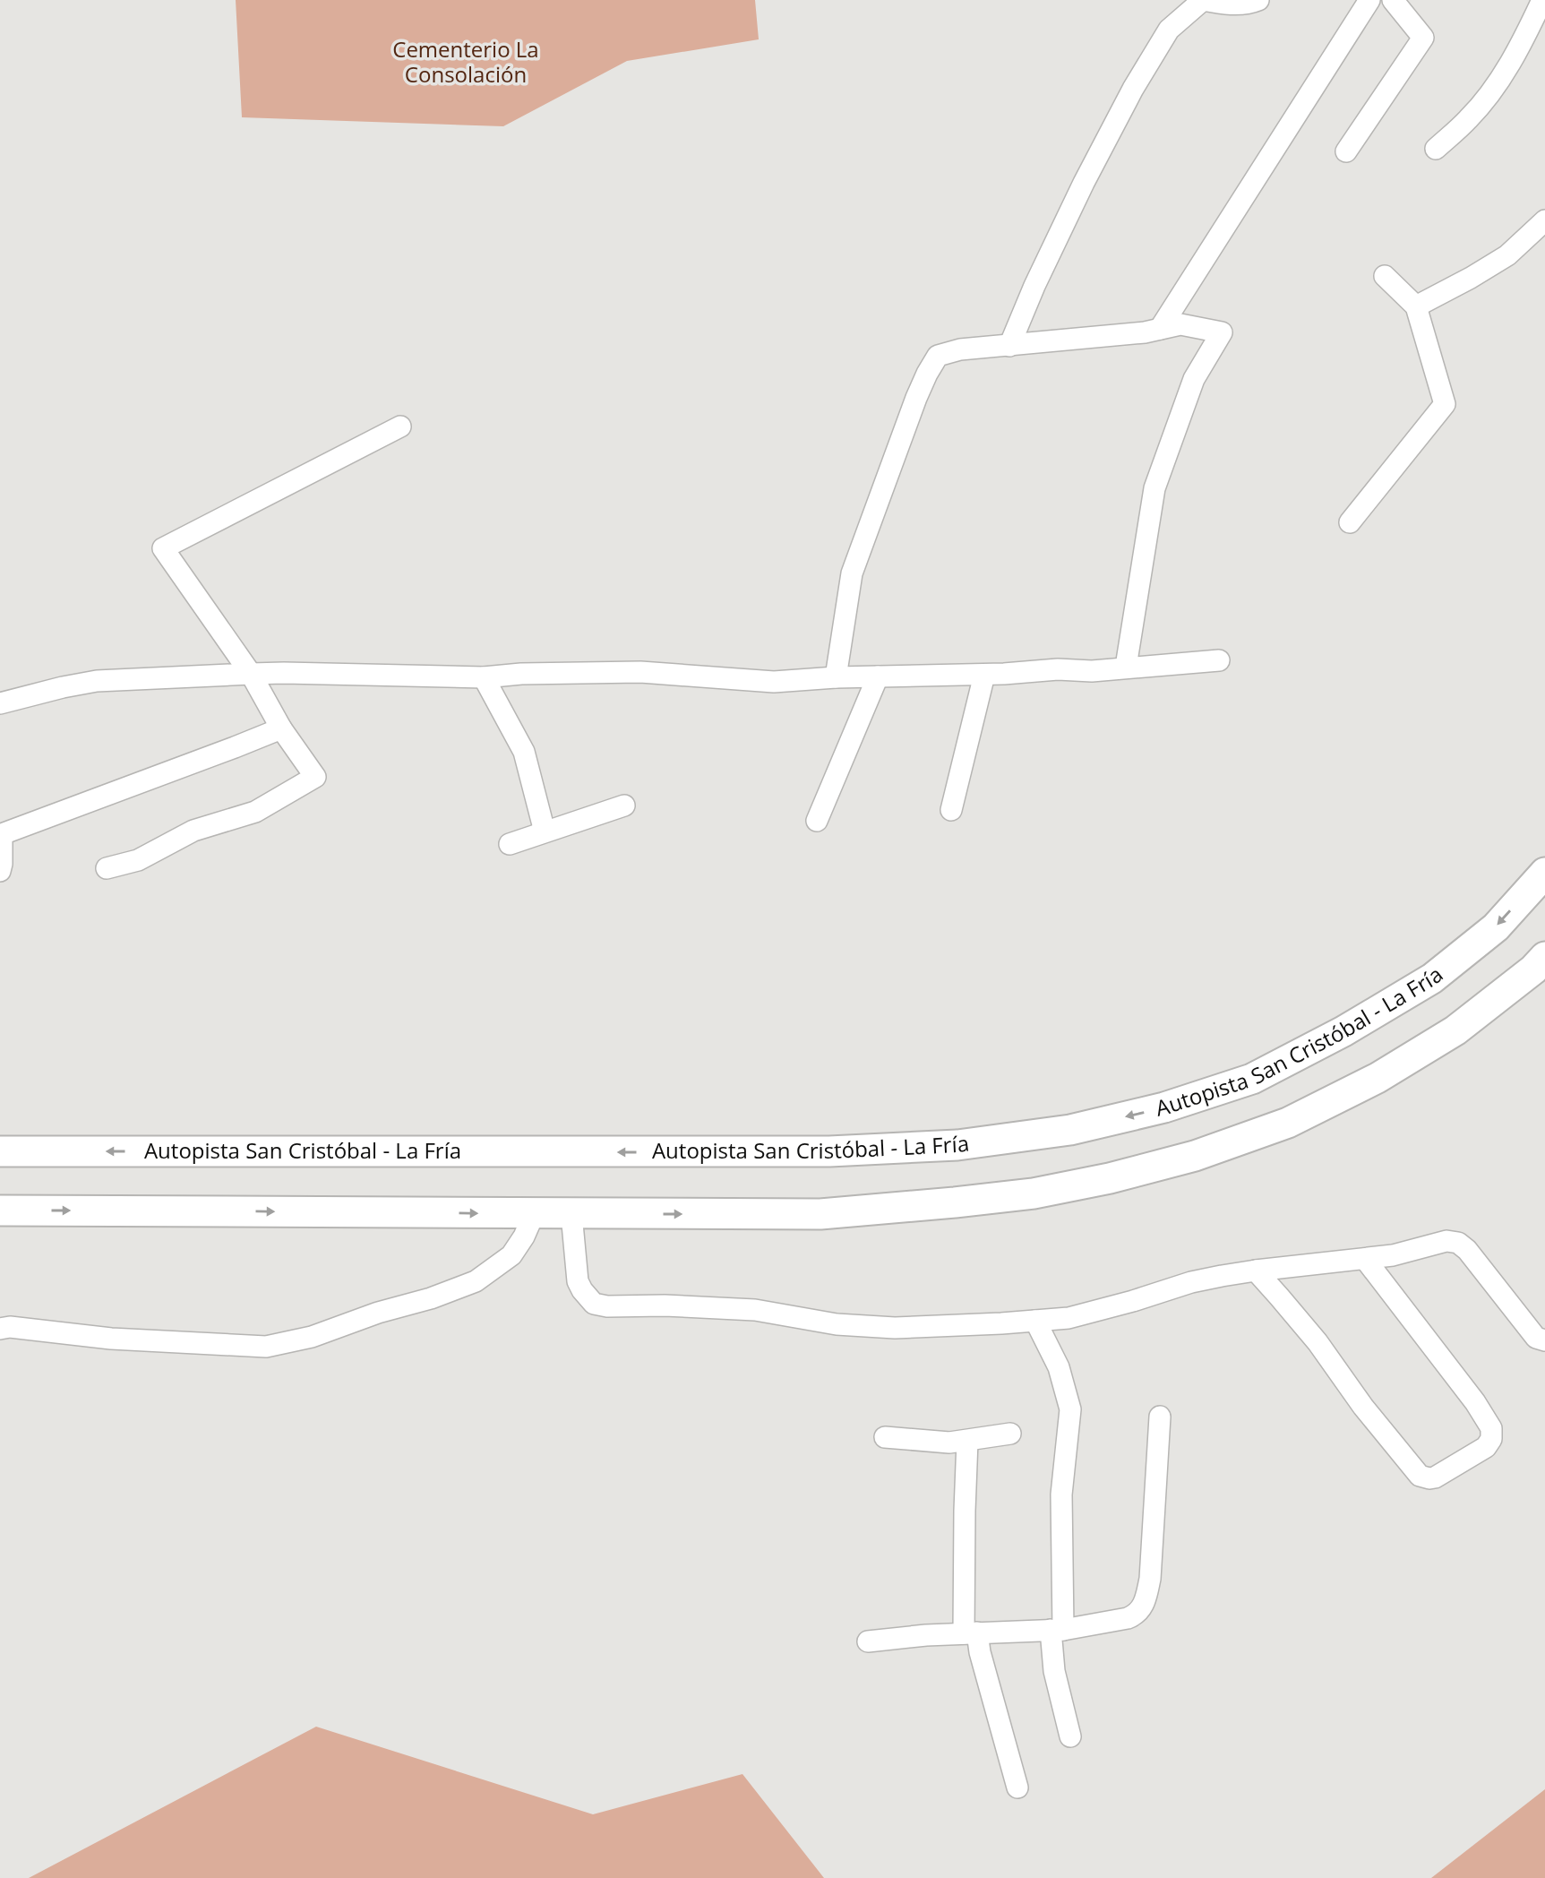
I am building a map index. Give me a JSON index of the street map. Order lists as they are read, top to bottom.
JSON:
{
  "streets": {
    "highway": ["Autopista San Cristóbal - La Fría"]
  },
  "parks": ["Cementerio La Consolación"]
}
